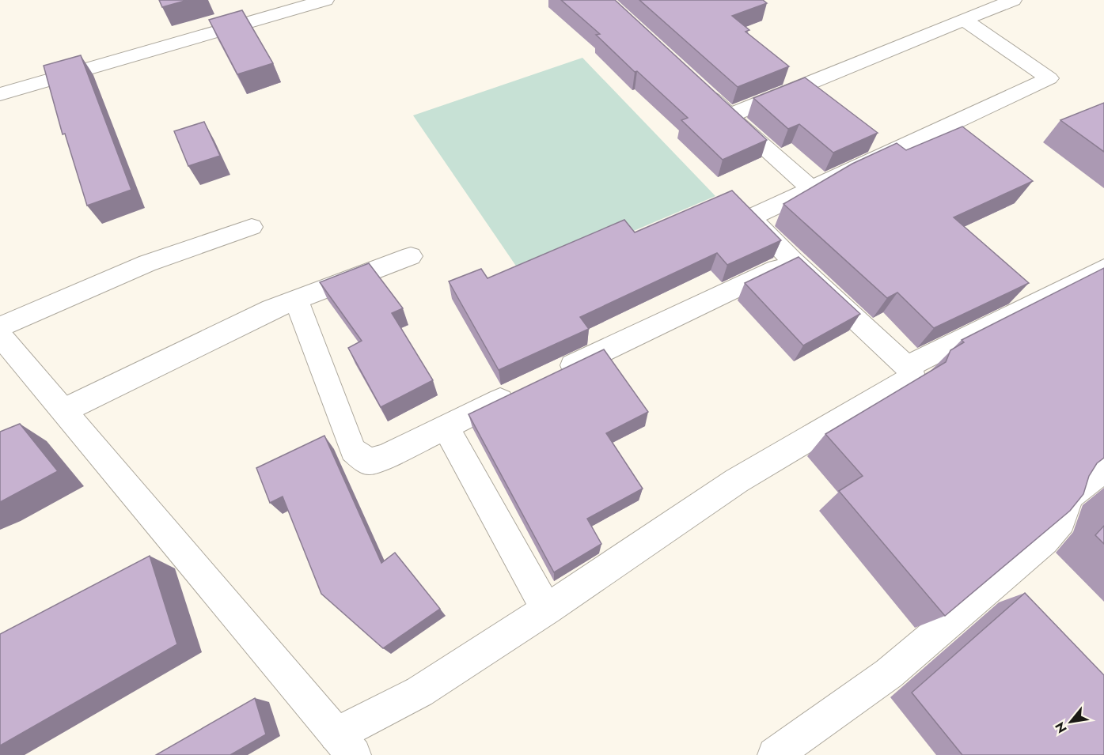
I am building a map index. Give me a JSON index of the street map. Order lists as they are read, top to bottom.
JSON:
{
  "north": "bottom left"
}
